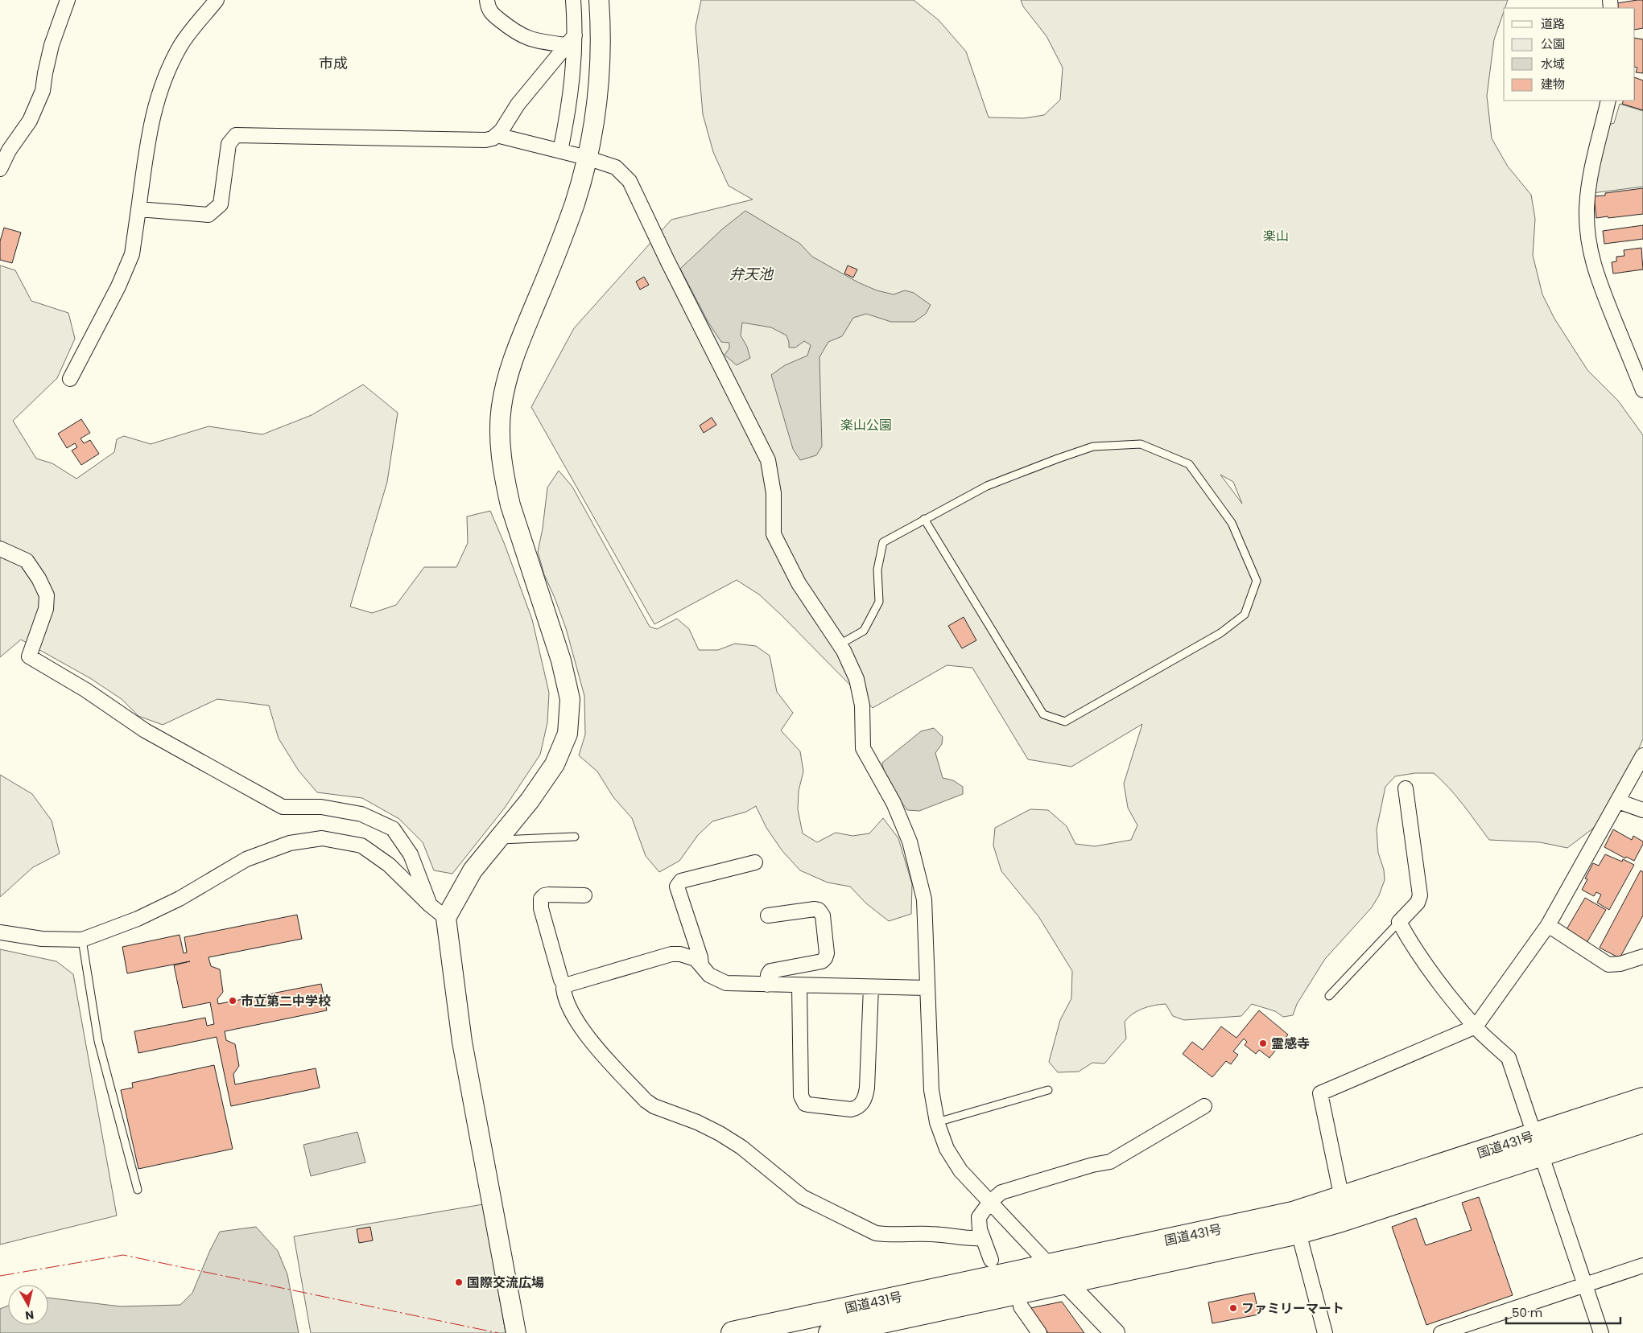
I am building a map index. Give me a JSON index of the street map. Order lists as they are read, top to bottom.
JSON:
{
  "streets": {
    "highway": ["国道431号"]
  },
  "districts": ["市成"],
  "water": ["弁天池"],
  "parks": ["楽山", "楽山公園"],
  "places": [
    "市立第二中学校",
    "霊感寺",
    "国際交流広場",
    "ファミリーマート"
  ],
  "legend": [
    "道路",
    "公園",
    "水域",
    "建物"
  ],
  "scale_bar": "50 m",
  "north": "bottom"
}
